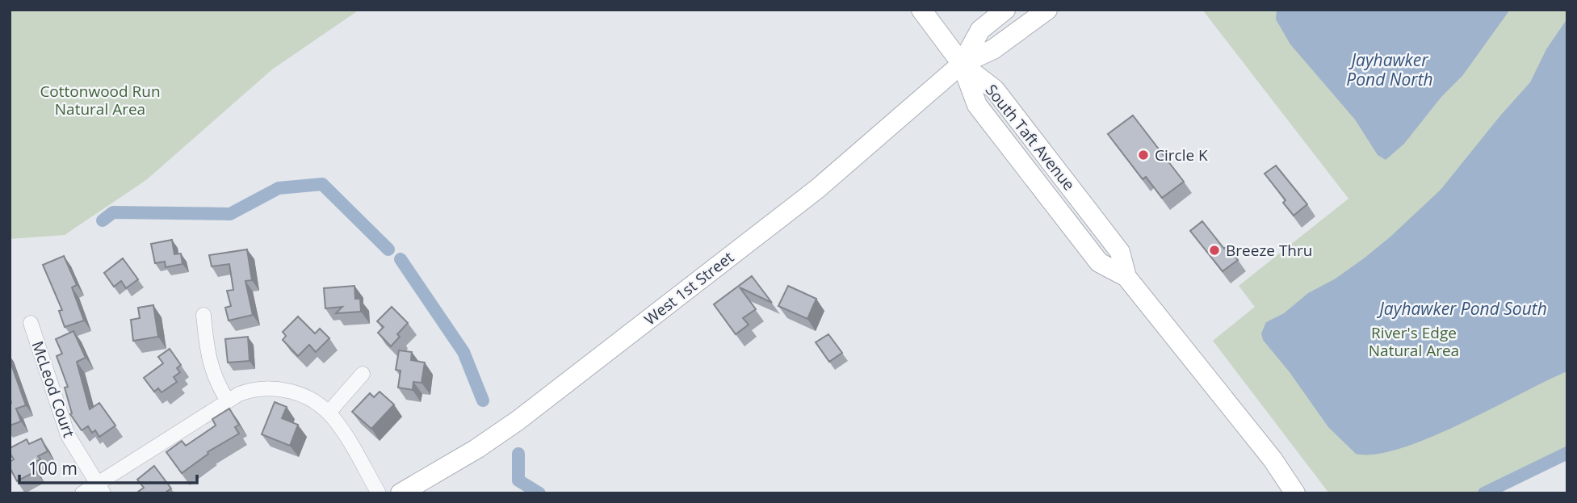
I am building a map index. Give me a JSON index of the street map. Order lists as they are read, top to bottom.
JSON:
{
  "streets": {
    "main road": ["South Taft Avenue", "West 1st Street"],
    "street": ["McLeod Court"]
  },
  "crossings": [
    ["South Taft Avenue", "West 1st Street"]
  ],
  "water": ["Jayhawker Pond North", "Jayhawker Pond South"],
  "parks": ["Cottonwood Run Natural Area", "River's Edge Natural Area"],
  "places": ["Circle K", "Breeze Thru"],
  "scale_bar": "100 m"
}
